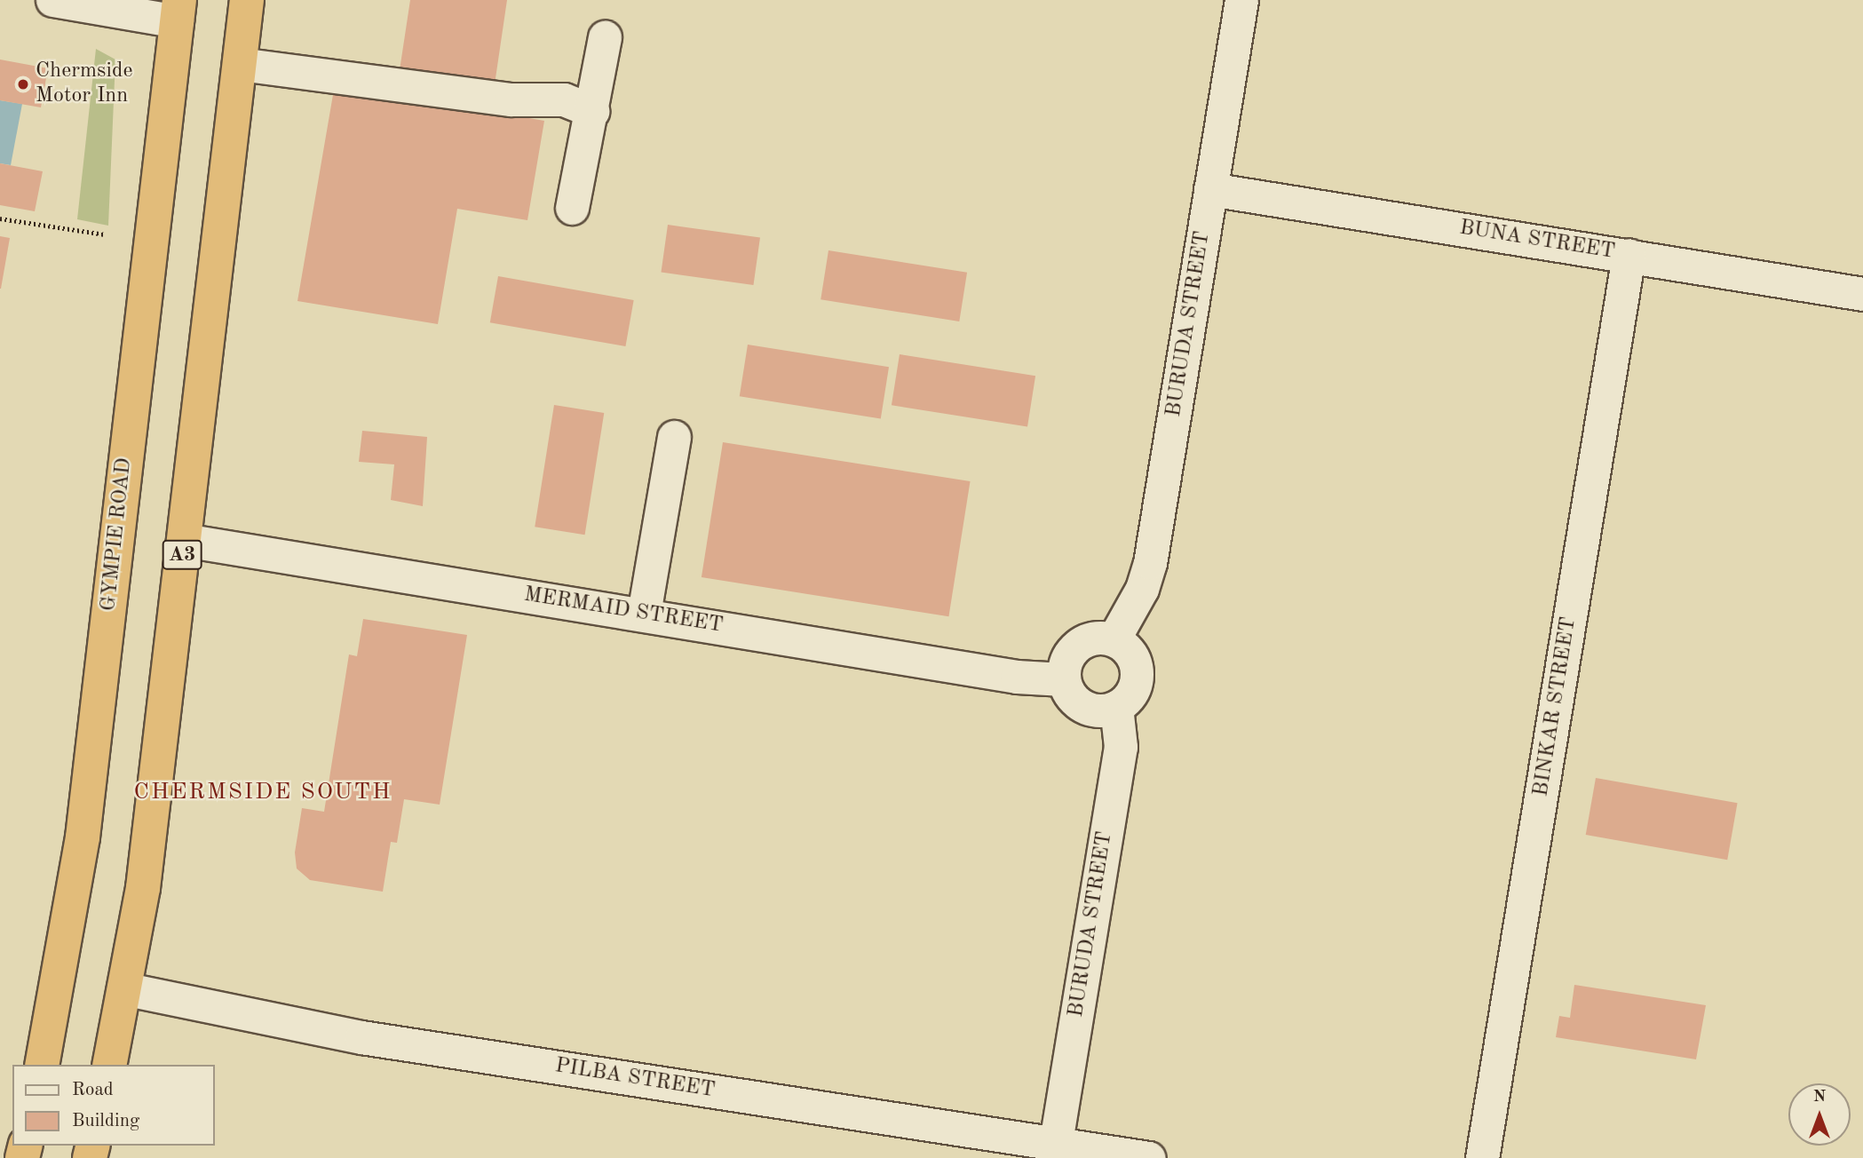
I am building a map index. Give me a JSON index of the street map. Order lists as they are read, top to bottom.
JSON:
{
  "streets": {
    "highway": ["GYMPIE ROAD", "A3"],
    "street": [
      "BUNA STREET",
      "BURUDA STREET",
      "MERMAID STREET",
      "BINKAR STREET",
      "PILBA STREET"
    ]
  },
  "crossings": [
    ["BUNA STREET", "BURUDA STREET"],
    ["BUNA STREET", "BINKAR STREET"],
    ["BURUDA STREET", "MERMAID STREET"],
    ["BURUDA STREET", "PILBA STREET"],
    ["A3", "MERMAID STREET"],
    ["A3", "PILBA STREET"]
  ],
  "districts": ["CHERMSIDE SOUTH"],
  "places": ["Chermside Motor Inn"],
  "legend": ["Road", "Building"],
  "north": "top"
}
